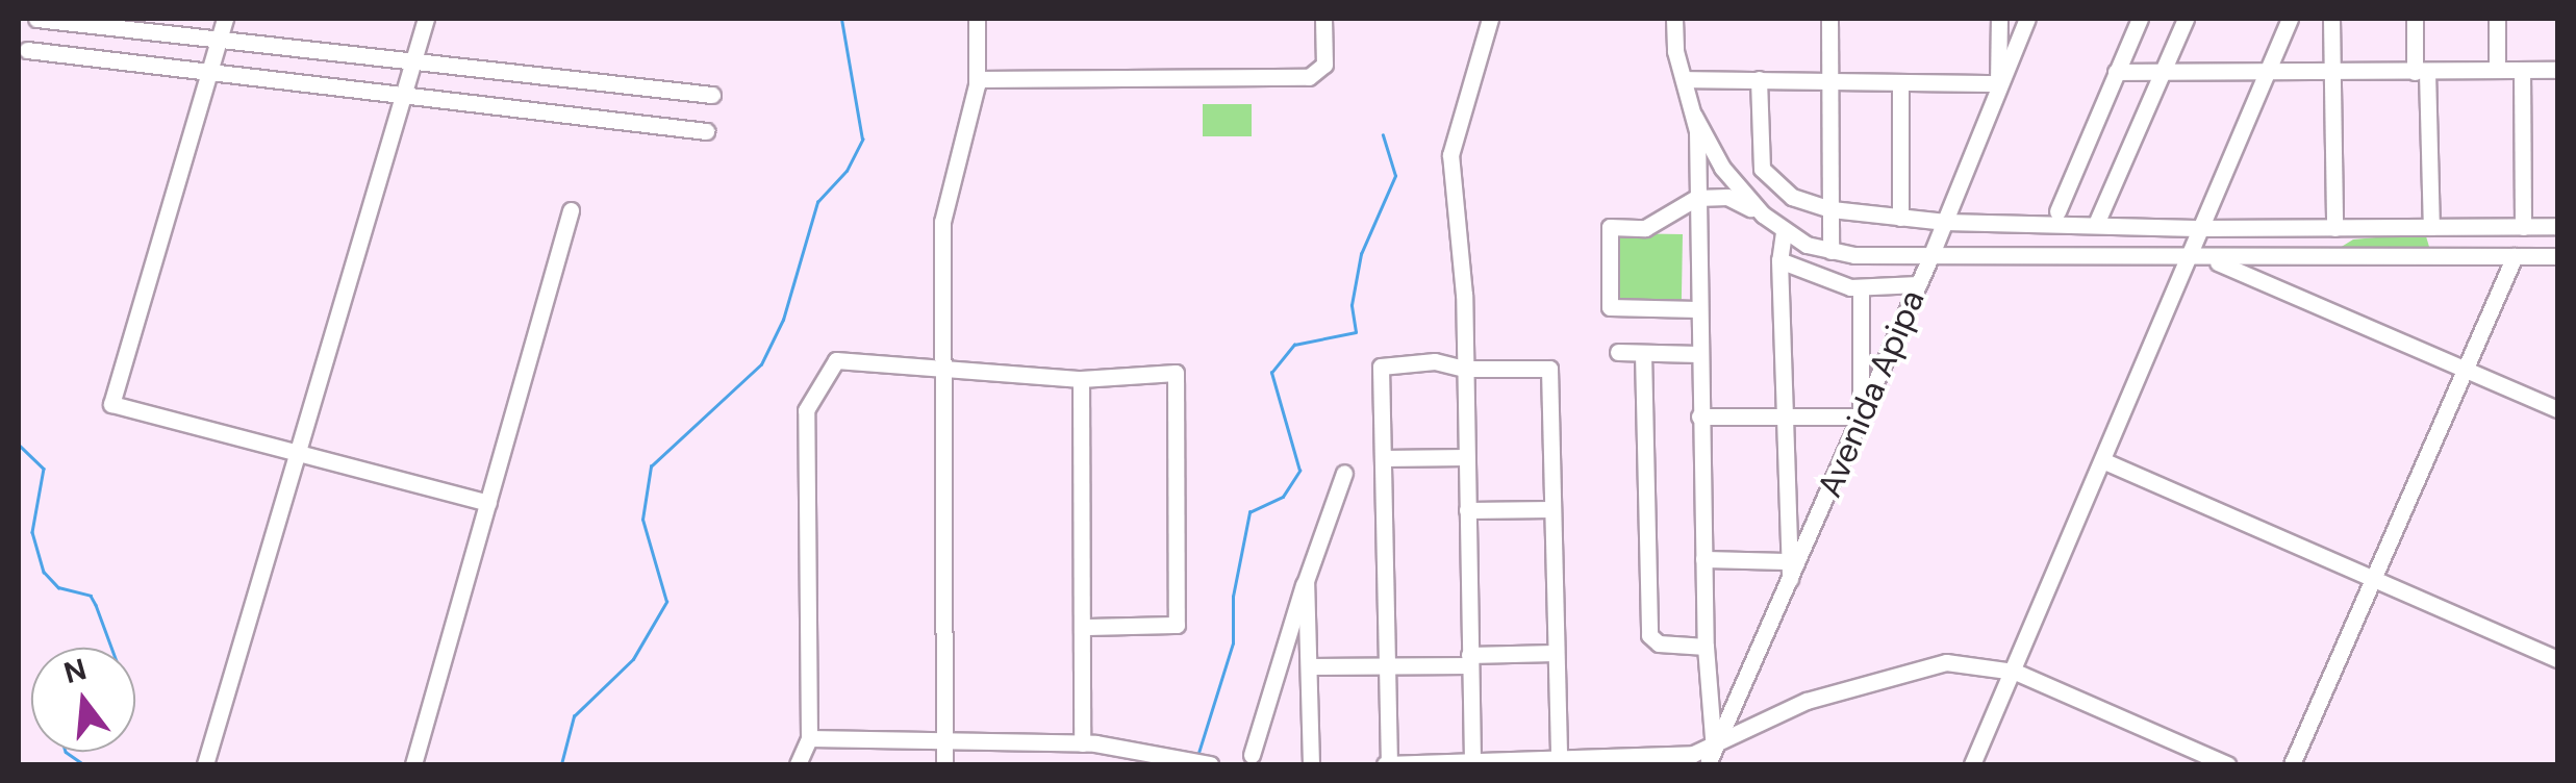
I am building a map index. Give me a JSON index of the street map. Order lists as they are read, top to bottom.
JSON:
{
  "streets": {
    "street": ["Avenida Apipa"]
  },
  "north": "top"
}
